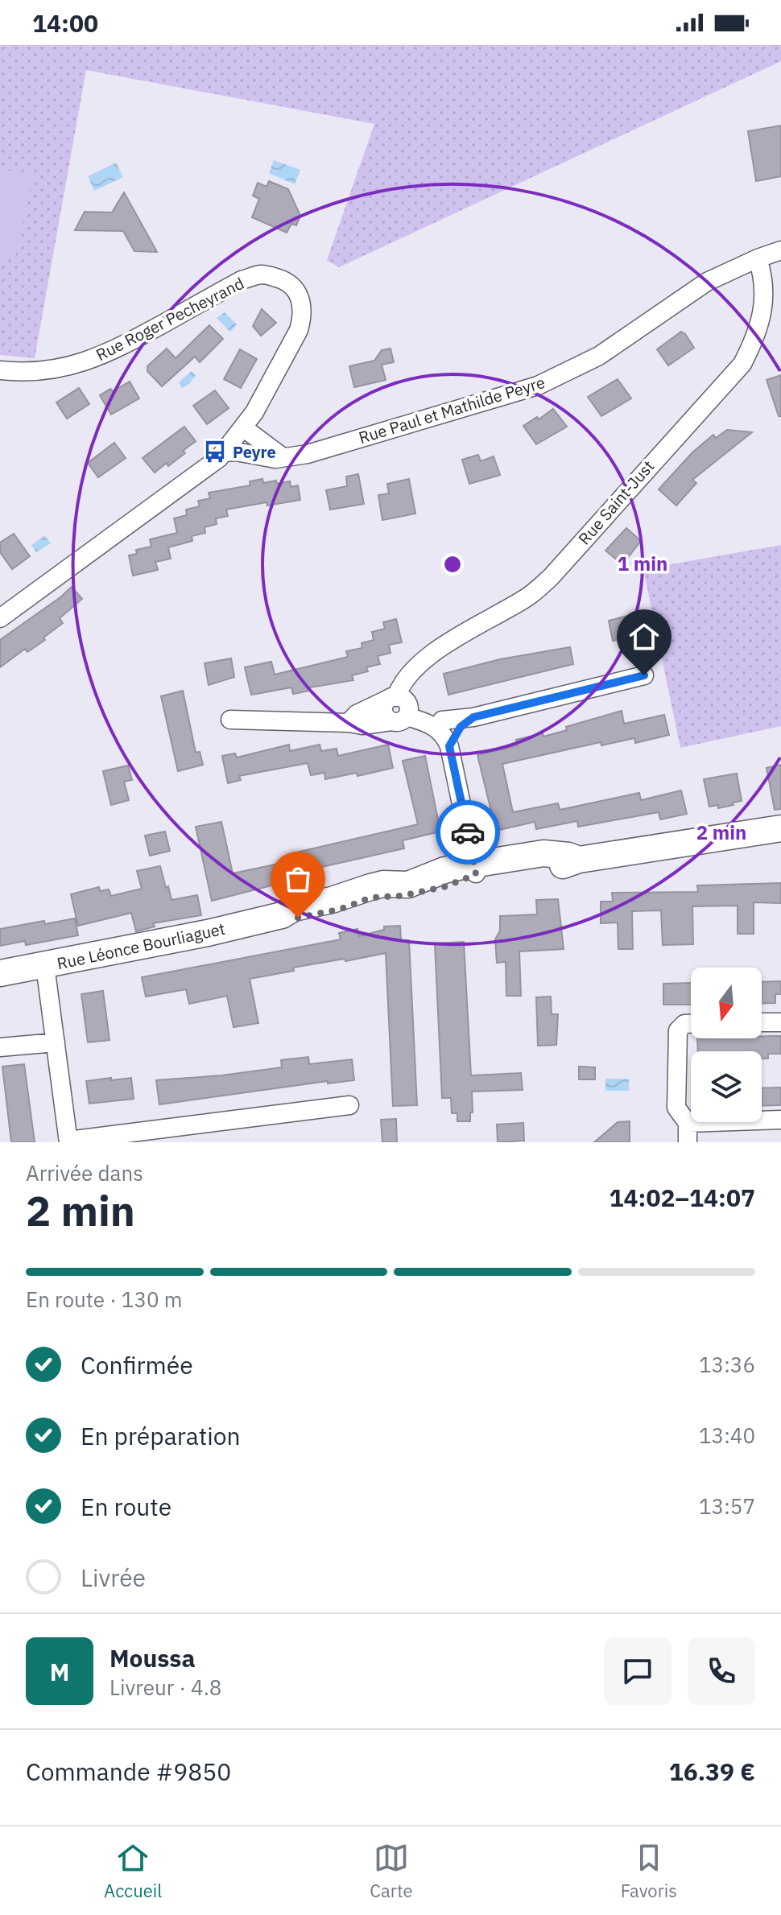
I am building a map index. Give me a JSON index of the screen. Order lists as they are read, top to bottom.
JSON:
{
  "streets": {
    "main road": ["Rue Léonce Bourliaguet"],
    "street": ["Rue Roger Pecheyrand", "Rue Paul et Mathilde Peyre", "Rue Saint-Just"]
  },
  "crossings": [
    ["Rue Roger Pecheyrand", "Rue Paul et Mathilde Peyre"],
    ["Rue Paul et Mathilde Peyre", "Rue Saint-Just"]
  ],
  "places": {
    "bus stop": ["Peyre"]
  },
  "north": "bottom",
  "page": {
    "status": "14:00",
    "heading": ["2 min", "Arrivée dans", "14:02–14:07"],
    "panel": [
      "Moussa",
      "Livreur · 4.8",
      "Commande #9850",
      "16.39 €"
    ],
    "bar": "En route · 130 m",
    "list": [
      ["Confirmée", "13:36"],
      ["En préparation", "13:40"],
      ["En route", "13:57"],
      "Livrée"
    ],
    "round": "M",
    "tabs": ["Accueil", "Carte", "Favoris"]
  },
  "rings": ["1 min", "2 min"]
}
